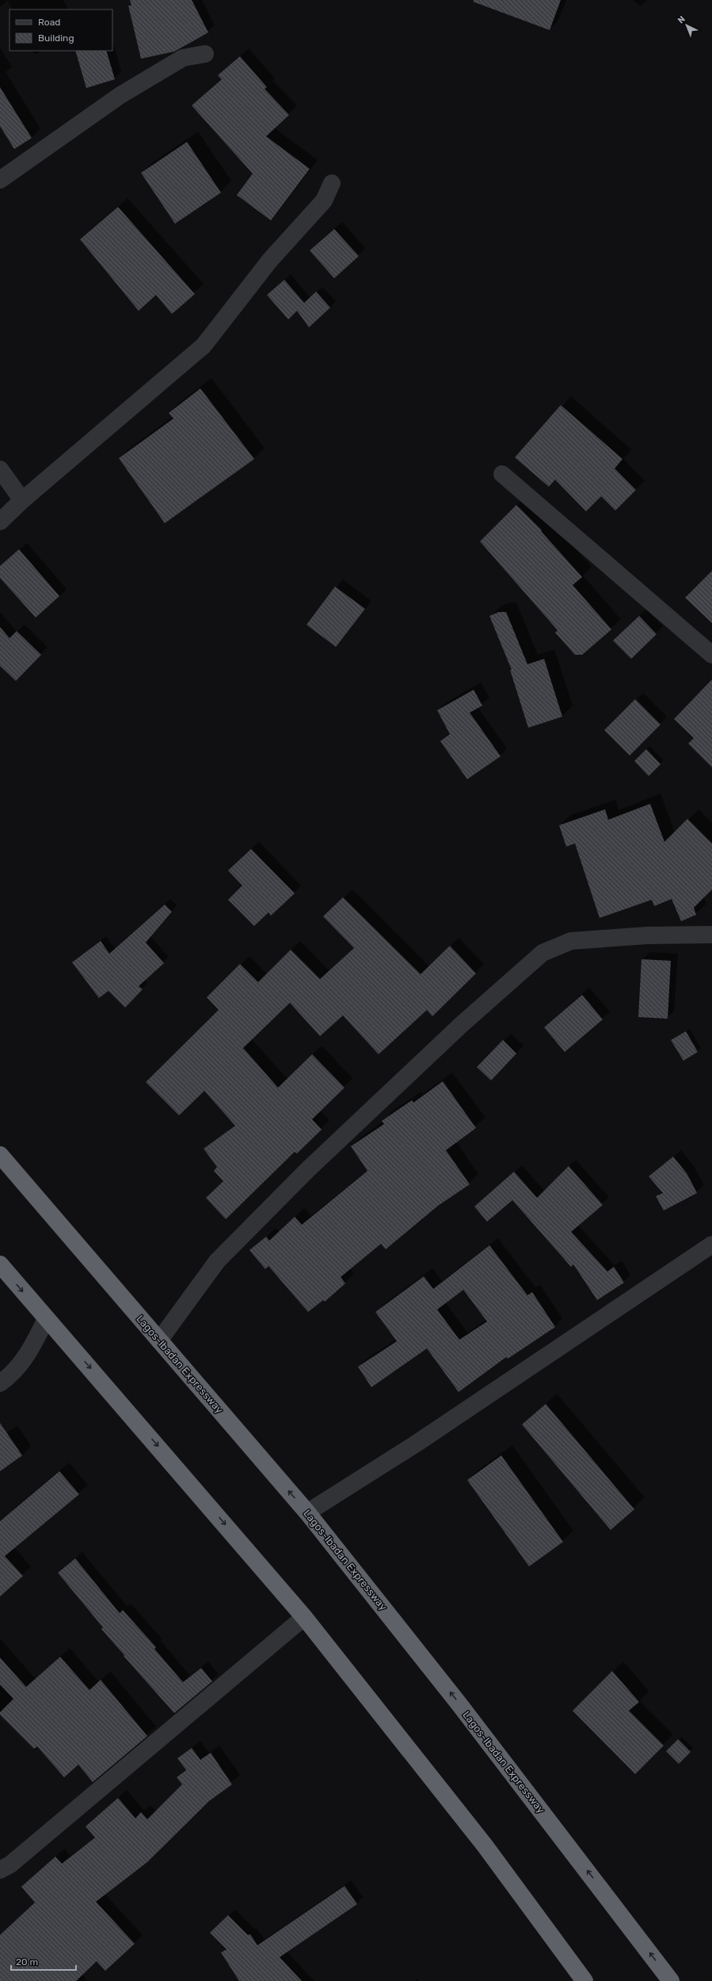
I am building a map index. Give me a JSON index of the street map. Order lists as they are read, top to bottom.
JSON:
{
  "streets": {
    "highway": ["Lagos-Ibadan Expressway"]
  },
  "legend": ["Road", "Building"],
  "scale_bar": "20 m",
  "north": "top left"
}
